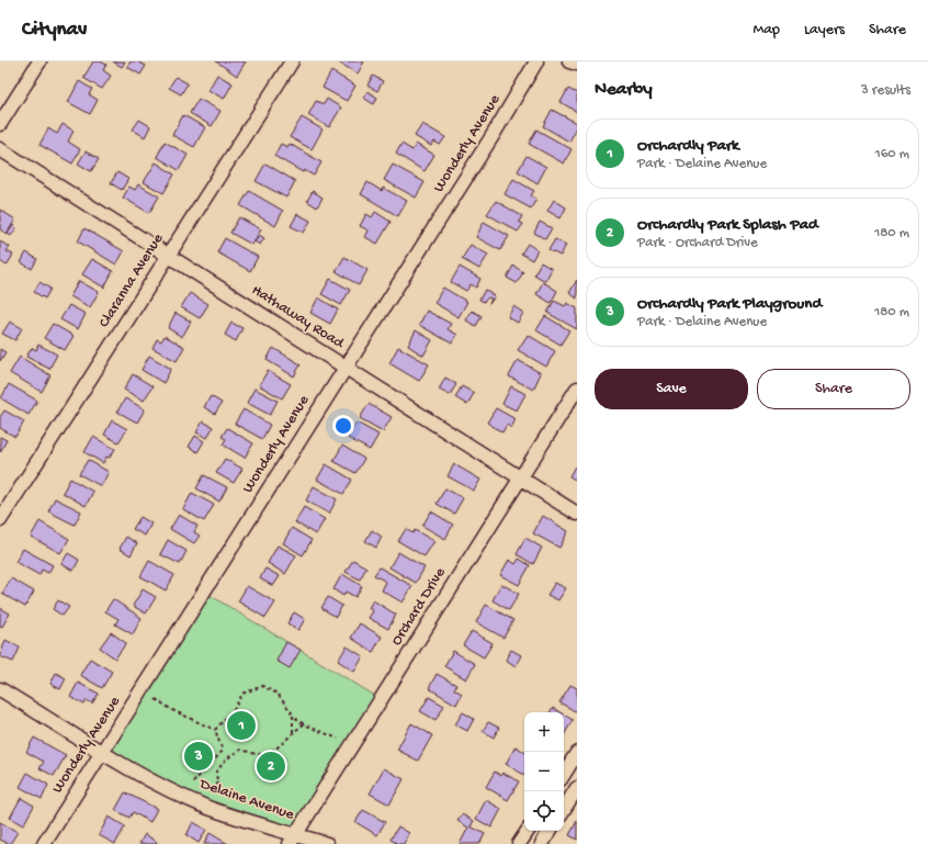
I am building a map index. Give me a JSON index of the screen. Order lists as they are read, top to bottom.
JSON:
{
  "streets": {
    "street": [
      "Wonderly Avenue",
      "Claranna Avenue",
      "Hathaway Road",
      "Orchard Drive",
      "Delaine Avenue"
    ]
  },
  "crossings": [
    ["Wonderly Avenue", "Hathaway Road"],
    ["Wonderly Avenue", "Delaine Avenue"],
    ["Claranna Avenue", "Hathaway Road"],
    ["Hathaway Road", "Orchard Drive"],
    ["Orchard Drive", "Delaine Avenue"]
  ],
  "page": {
    "header": "Citynav",
    "nav": ["Map", "Layers", "Share"],
    "heading": ["Nearby", "3 results"],
    "list": [
      {
        "mark": "1",
        "name": "Orchardly Park",
        "note": "Park · Delaine Avenue",
        "value": "160 m"
      },
      {
        "mark": "2",
        "name": "Orchardly Park Splash Pad",
        "note": "Park · Orchard Drive",
        "value": "180 m"
      },
      {
        "mark": "3",
        "name": "Orchardly Park Playground",
        "note": "Park · Delaine Avenue",
        "value": "180 m"
      }
    ],
    "buttons": ["Save", "Share"],
    "pins": ["1", "3", "2"],
    "map_buttons": ["+", "−"]
  }
}
